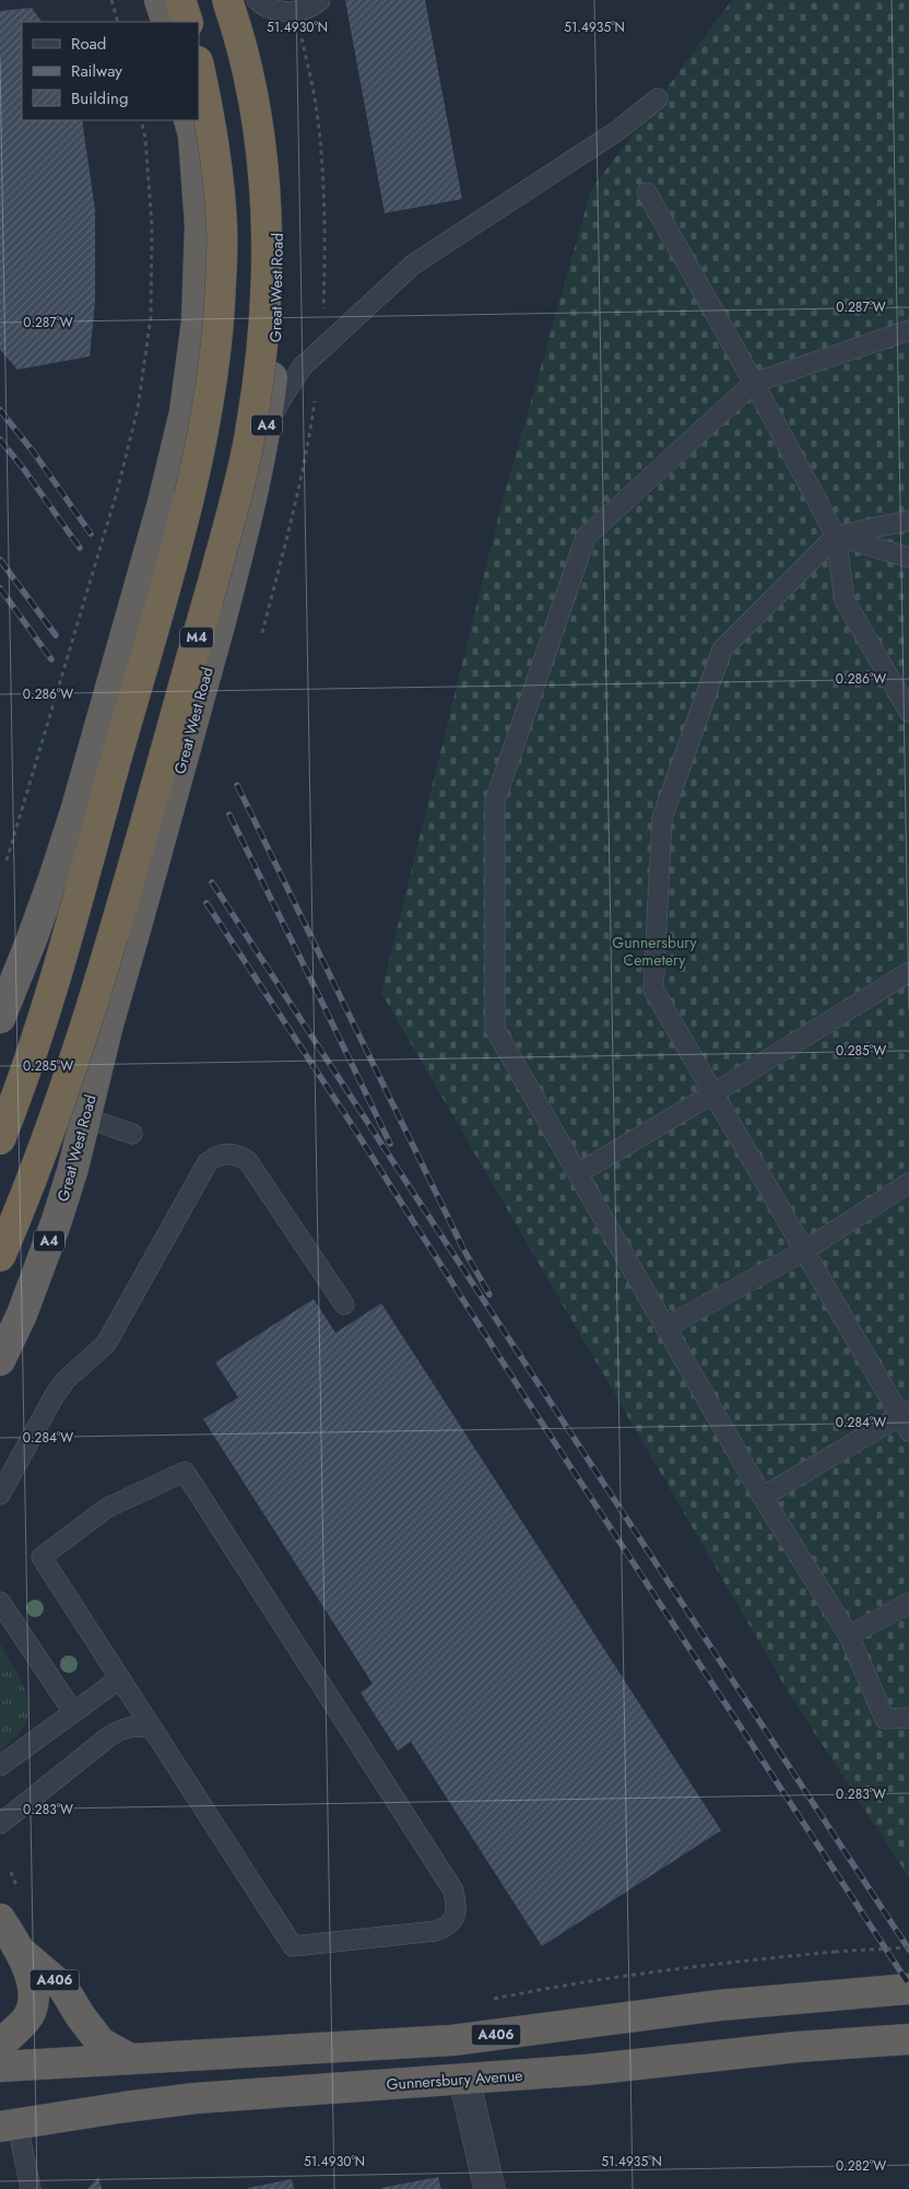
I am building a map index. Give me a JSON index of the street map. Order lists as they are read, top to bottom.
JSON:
{
  "streets": {
    "highway": [
      "Great West Road",
      "A4",
      "M4",
      "A406",
      "Gunnersbury Avenue"
    ]
  },
  "parks": ["Gunnersbury Cemetery"],
  "legend": ["Road", "Railway", "Building"],
  "coordinates": [
    "51.4930°N",
    "51.4935°N",
    "0.287°W",
    "0.286°W",
    "0.285°W",
    "0.284°W",
    "0.283°W",
    "0.282°W"
  ]
}
